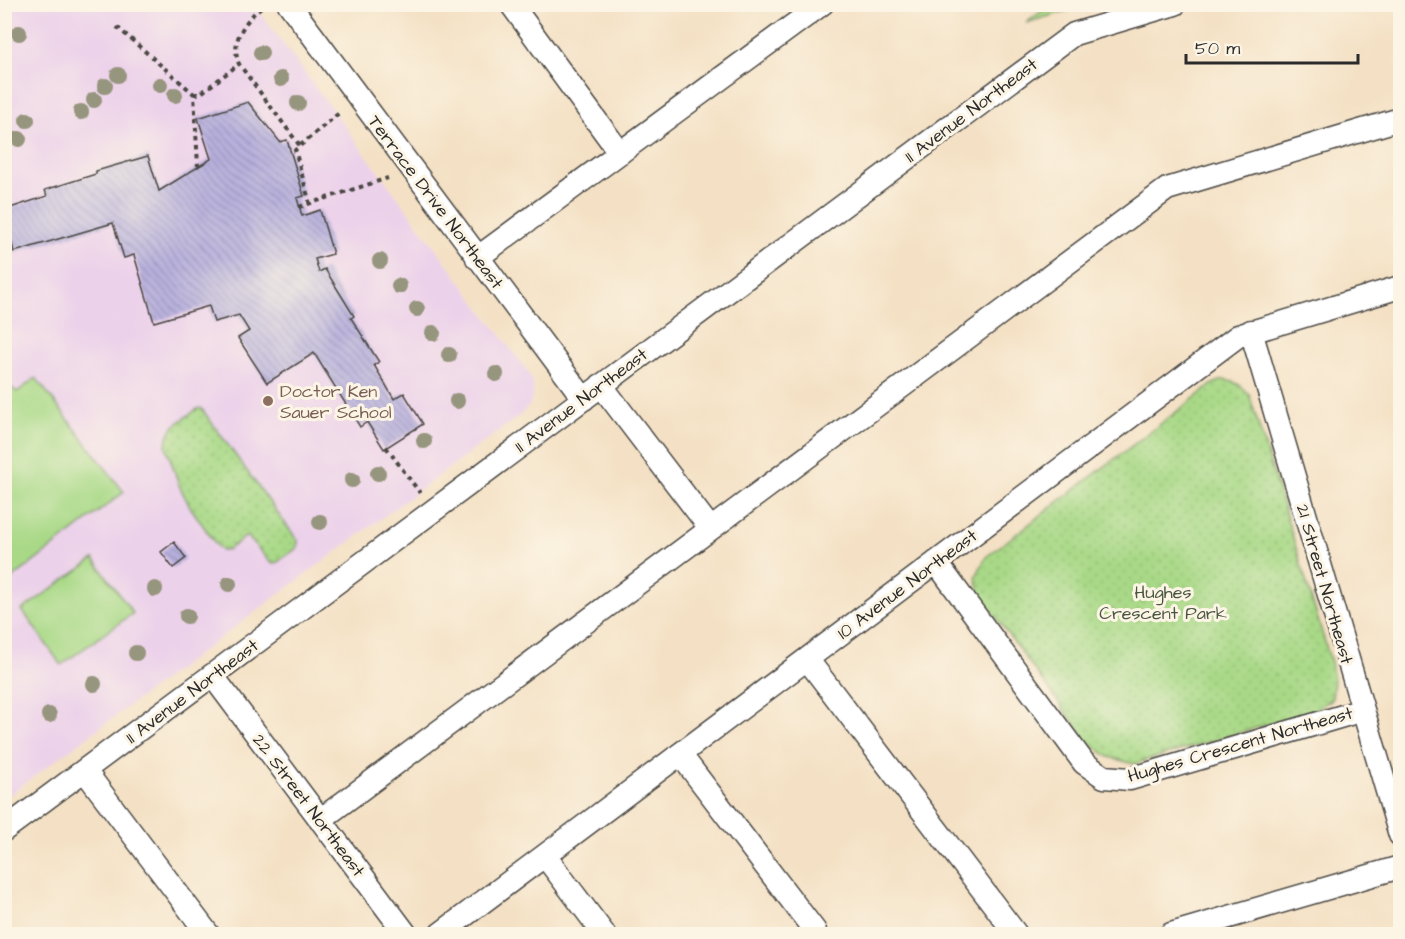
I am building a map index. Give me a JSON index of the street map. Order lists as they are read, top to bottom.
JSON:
{
  "streets": {
    "street": [
      "11 Avenue Northeast",
      "Terrace Drive Northeast",
      "10 Avenue Northeast",
      "21 Street Northeast",
      "Hughes Crescent Northeast",
      "22 Street Northeast"
    ]
  },
  "crossings": [
    ["11 Avenue Northeast", "Terrace Drive Northeast"],
    ["11 Avenue Northeast", "22 Street Northeast"],
    ["10 Avenue Northeast", "21 Street Northeast"],
    ["10 Avenue Northeast", "Hughes Crescent Northeast"],
    ["21 Street Northeast", "Hughes Crescent Northeast"]
  ],
  "parks": ["Hughes Crescent Park"],
  "places": ["Doctor Ken Sauer School"],
  "scale_bar": "50 m"
}
